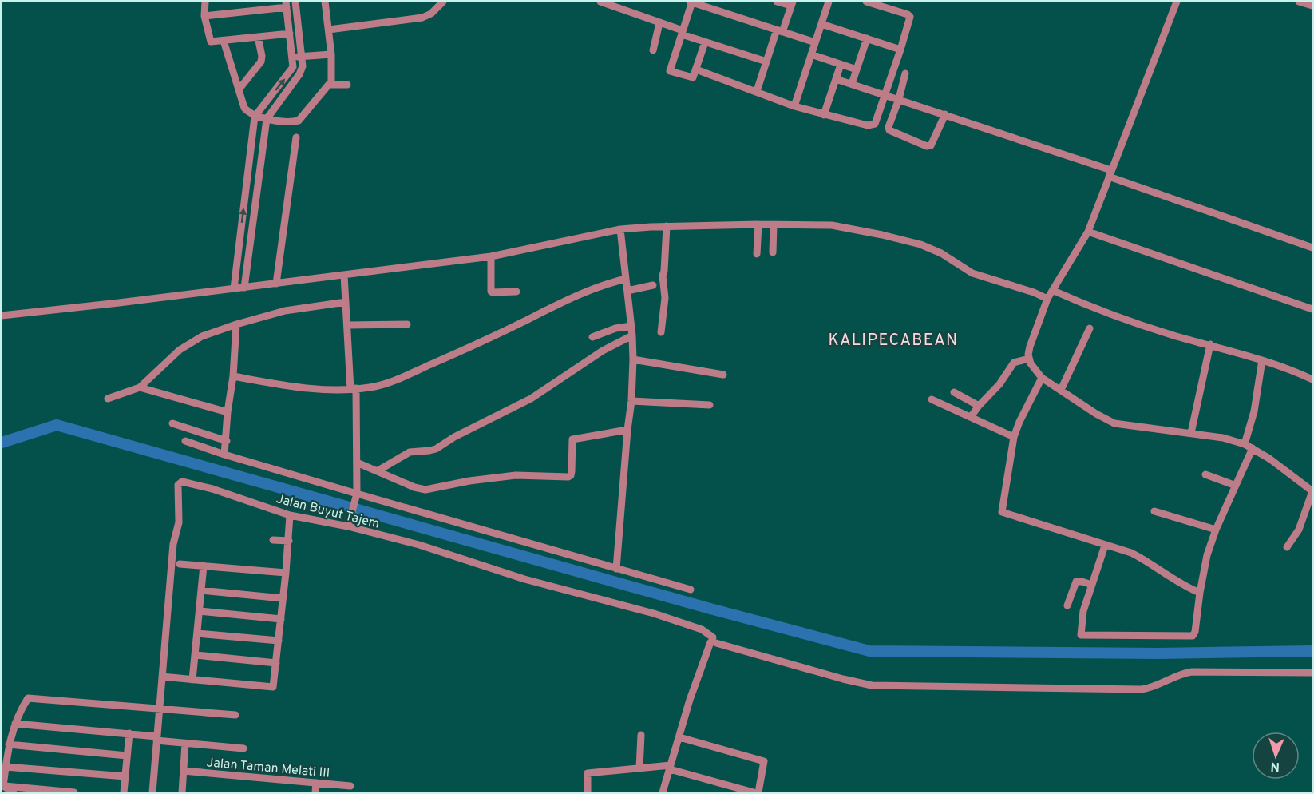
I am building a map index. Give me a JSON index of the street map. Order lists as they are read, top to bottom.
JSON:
{
  "streets": {
    "street": ["Jalan Buyut Tajem", "Jalan Taman Melati III"]
  },
  "districts": ["KALIPECABEAN"],
  "north": "bottom"
}
